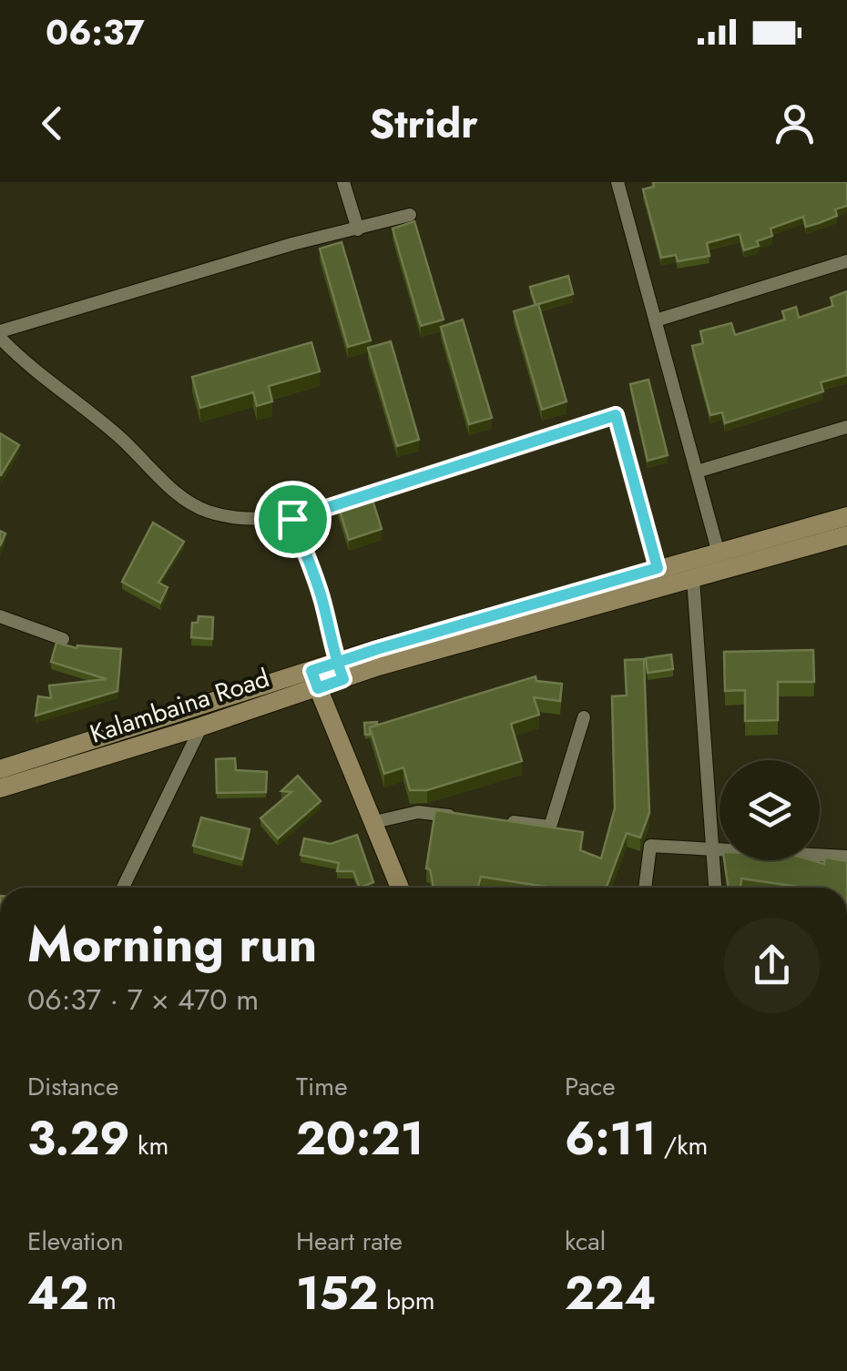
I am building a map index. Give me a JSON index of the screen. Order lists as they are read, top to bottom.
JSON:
{
  "streets": {
    "main road": ["Kalambaina Road"]
  },
  "page": {
    "status": "06:37",
    "header": "Stridr",
    "heading": ["Morning run", "06:37 · 7 × 470 m"],
    "stats": [
      ["Distance", "3.29 km"],
      ["Time", "20:21"],
      ["Pace", "6:11 /km"],
      ["Elevation", "42 m"],
      ["Heart rate", "152 bpm"],
      ["kcal", "224"]
    ]
  }
}
